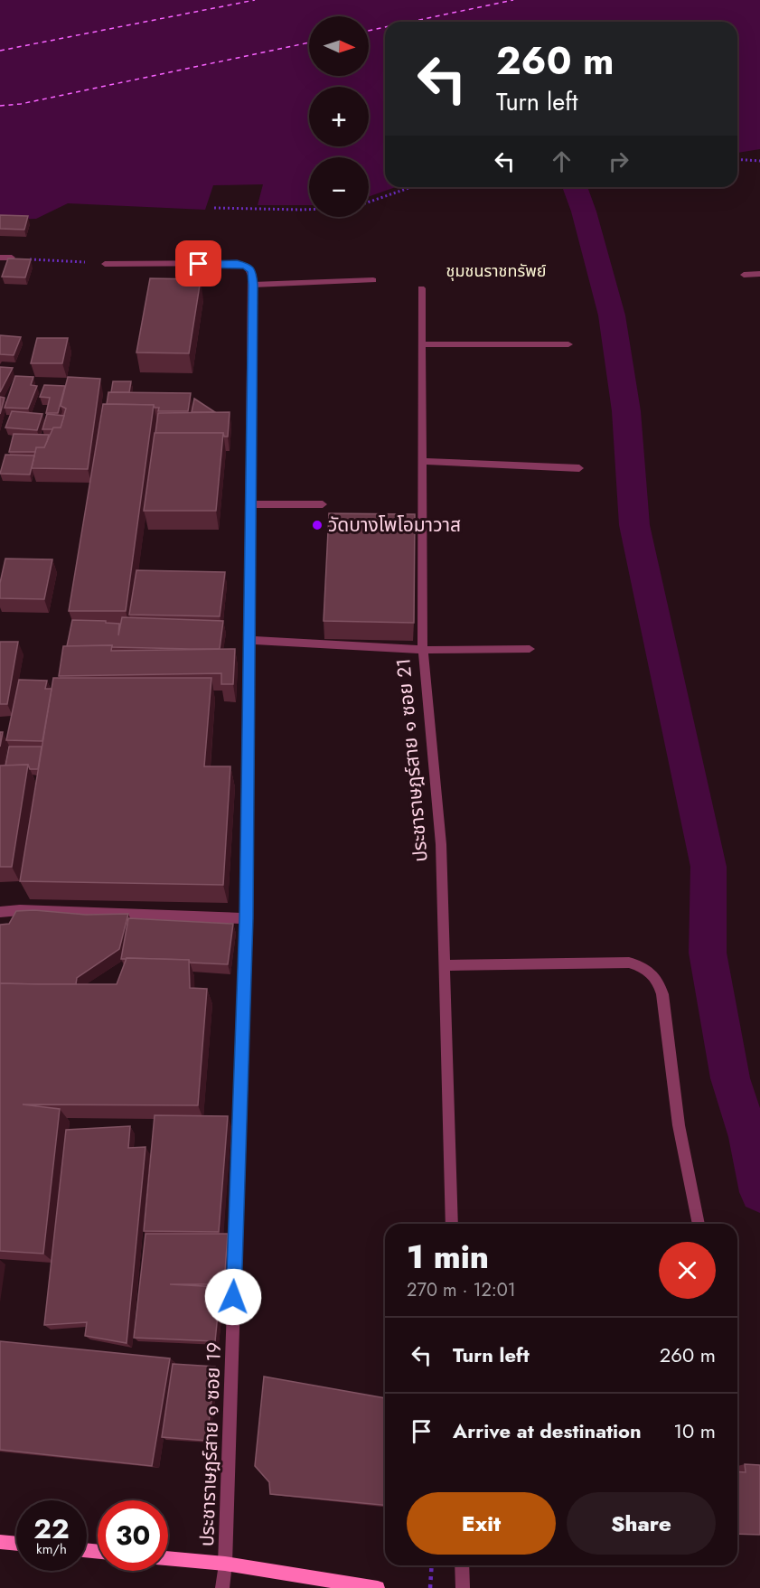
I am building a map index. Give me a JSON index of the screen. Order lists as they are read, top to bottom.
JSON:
{
  "streets": {
    "street": ["ประชาราษฎร์สาย ๑ ซอย 21", "ประชาราษฎร์สาย ๑ ซอย 19"]
  },
  "districts": ["ชุมชนราชทรัพย์"],
  "places": ["วัดบางโพโอมาวาส"],
  "north": "right",
  "page": {
    "map_buttons": ["+", "−"],
    "turn": ["260 m", "Turn left"],
    "heading": ["1 min", "270 m · 12:01"],
    "list": [
      {
        "name": "Turn left",
        "value": "260 m"
      },
      {
        "name": "Arrive at destination",
        "value": "10 m"
      }
    ],
    "buttons": ["Exit", "Share"],
    "speed": "22 km/h",
    "limit": "30"
  }
}
